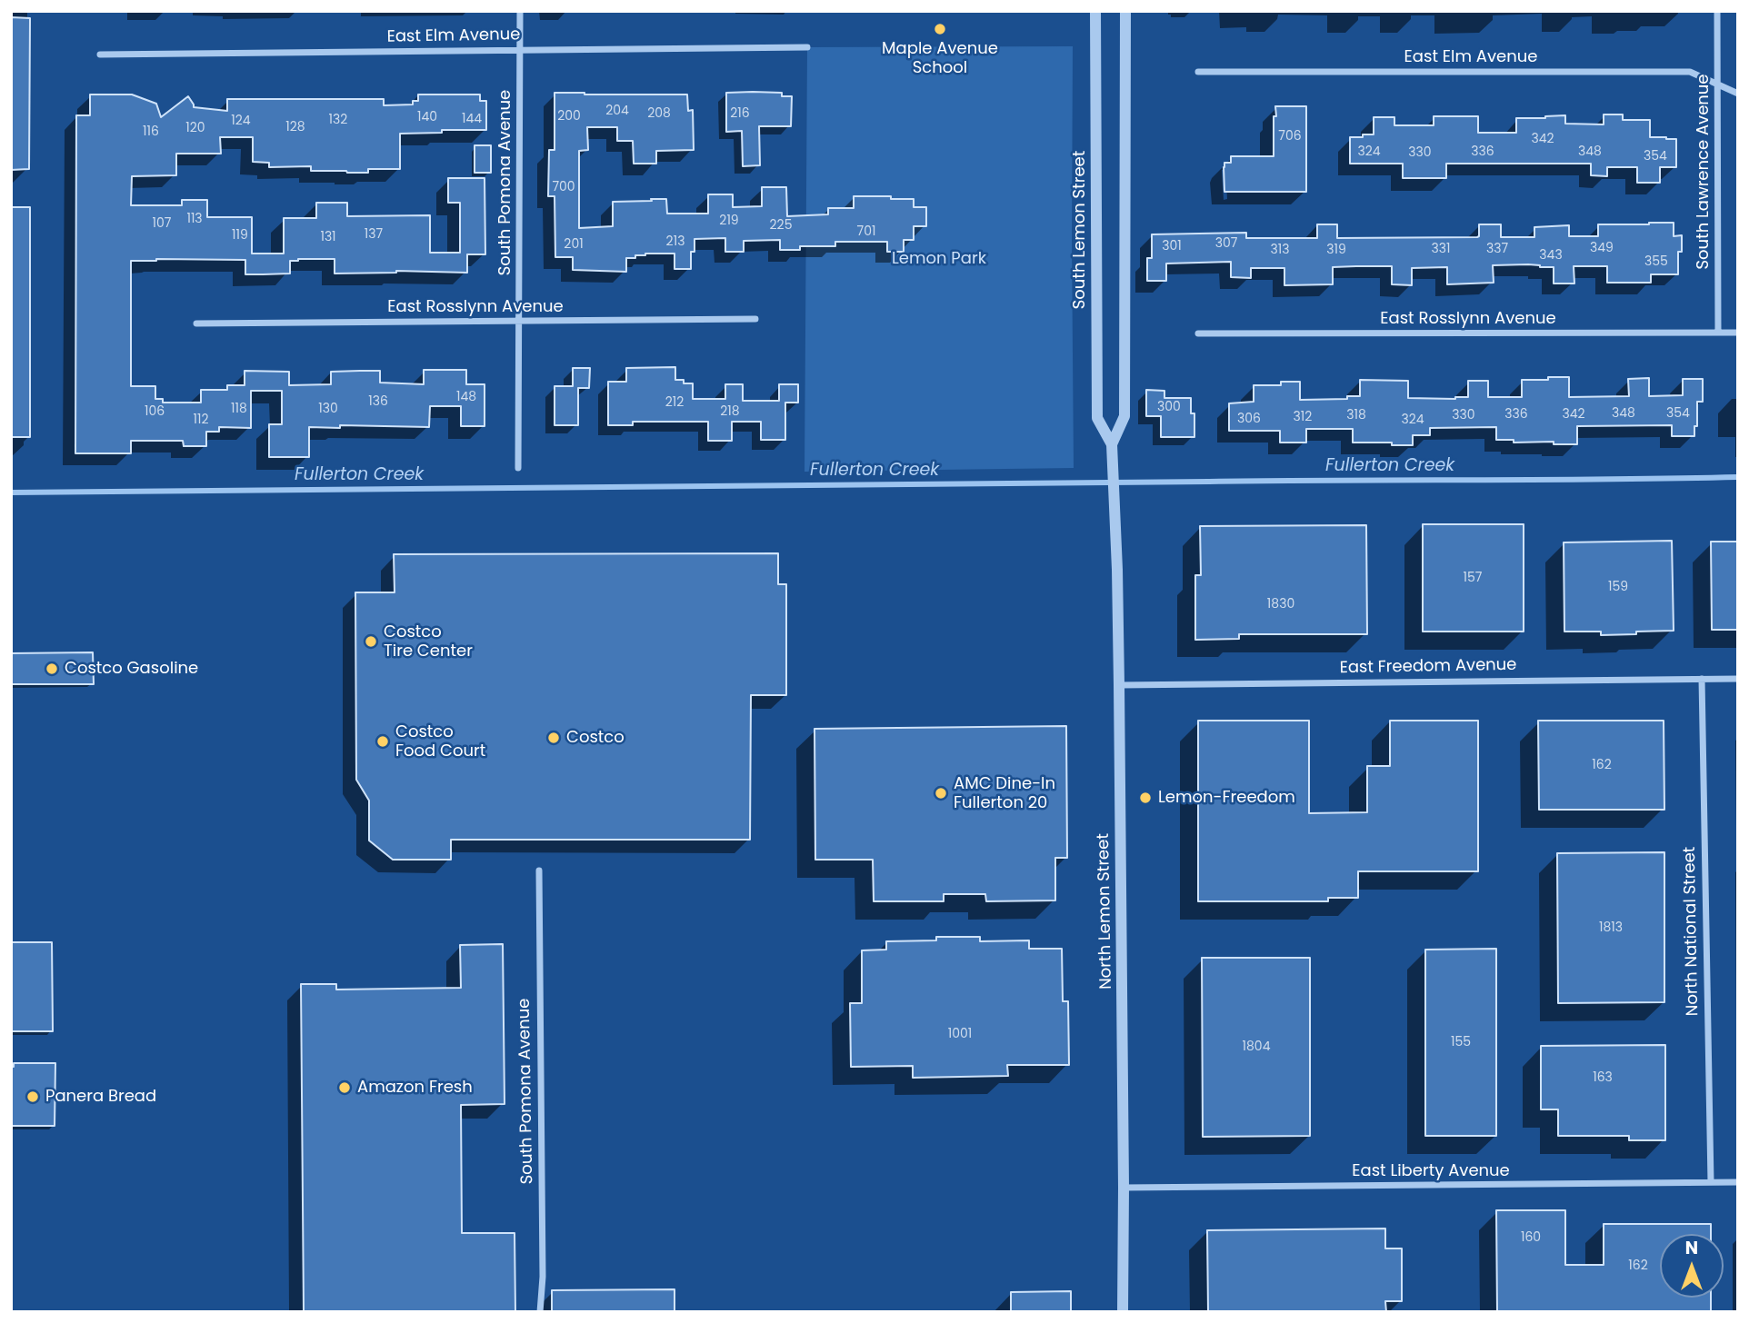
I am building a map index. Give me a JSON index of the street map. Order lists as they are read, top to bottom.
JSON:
{
  "streets": {
    "street": [
      "East Elm Avenue",
      "South Lawrence Avenue",
      "South Pomona Avenue",
      "South Lemon Street",
      "East Rosslynn Avenue",
      "East Freedom Avenue",
      "North Lemon Street",
      "North National Street",
      "East Liberty Avenue"
    ]
  },
  "crossings": [
    ["East Elm Avenue", "South Lawrence Avenue"],
    ["East Elm Avenue", "South Pomona Avenue"],
    ["South Lawrence Avenue", "East Rosslynn Avenue"],
    ["South Pomona Avenue", "East Rosslynn Avenue"],
    ["South Lemon Street", "North Lemon Street"],
    ["East Freedom Avenue", "North Lemon Street"],
    ["East Freedom Avenue", "North National Street"],
    ["North Lemon Street", "East Liberty Avenue"],
    ["North National Street", "East Liberty Avenue"]
  ],
  "water": ["Fullerton Creek"],
  "parks": ["Lemon Park"],
  "places": [
    "Maple Avenue School",
    "Costco Tire Center",
    "Costco Gasoline",
    "Costco",
    "Costco Food Court",
    "AMC Dine-In Fullerton 20",
    "Lemon-Freedom",
    "Amazon Fresh",
    "Panera Bread"
  ],
  "house_numbers": [
    "204",
    "208",
    "216",
    "200",
    "140",
    "144",
    "132",
    "124",
    "128",
    "120",
    "116",
    "706",
    "342",
    "324",
    "336",
    "348",
    "330",
    "354",
    "700",
    "113",
    "219",
    "107",
    "225",
    "701",
    "137",
    "119",
    "131",
    "213",
    "307",
    "201",
    "301",
    "349",
    "331",
    "337",
    "313",
    "319",
    "343",
    "355",
    "148",
    "136",
    "212",
    "300",
    "118",
    "130",
    "106",
    "218",
    "348",
    "354",
    "336",
    "342",
    "318",
    "330",
    "312",
    "306",
    "112",
    "324",
    "157",
    "159",
    "1830",
    "162",
    "1813",
    "1001",
    "155",
    "1804",
    "163",
    "160",
    "162"
  ],
  "north": "top"
}
